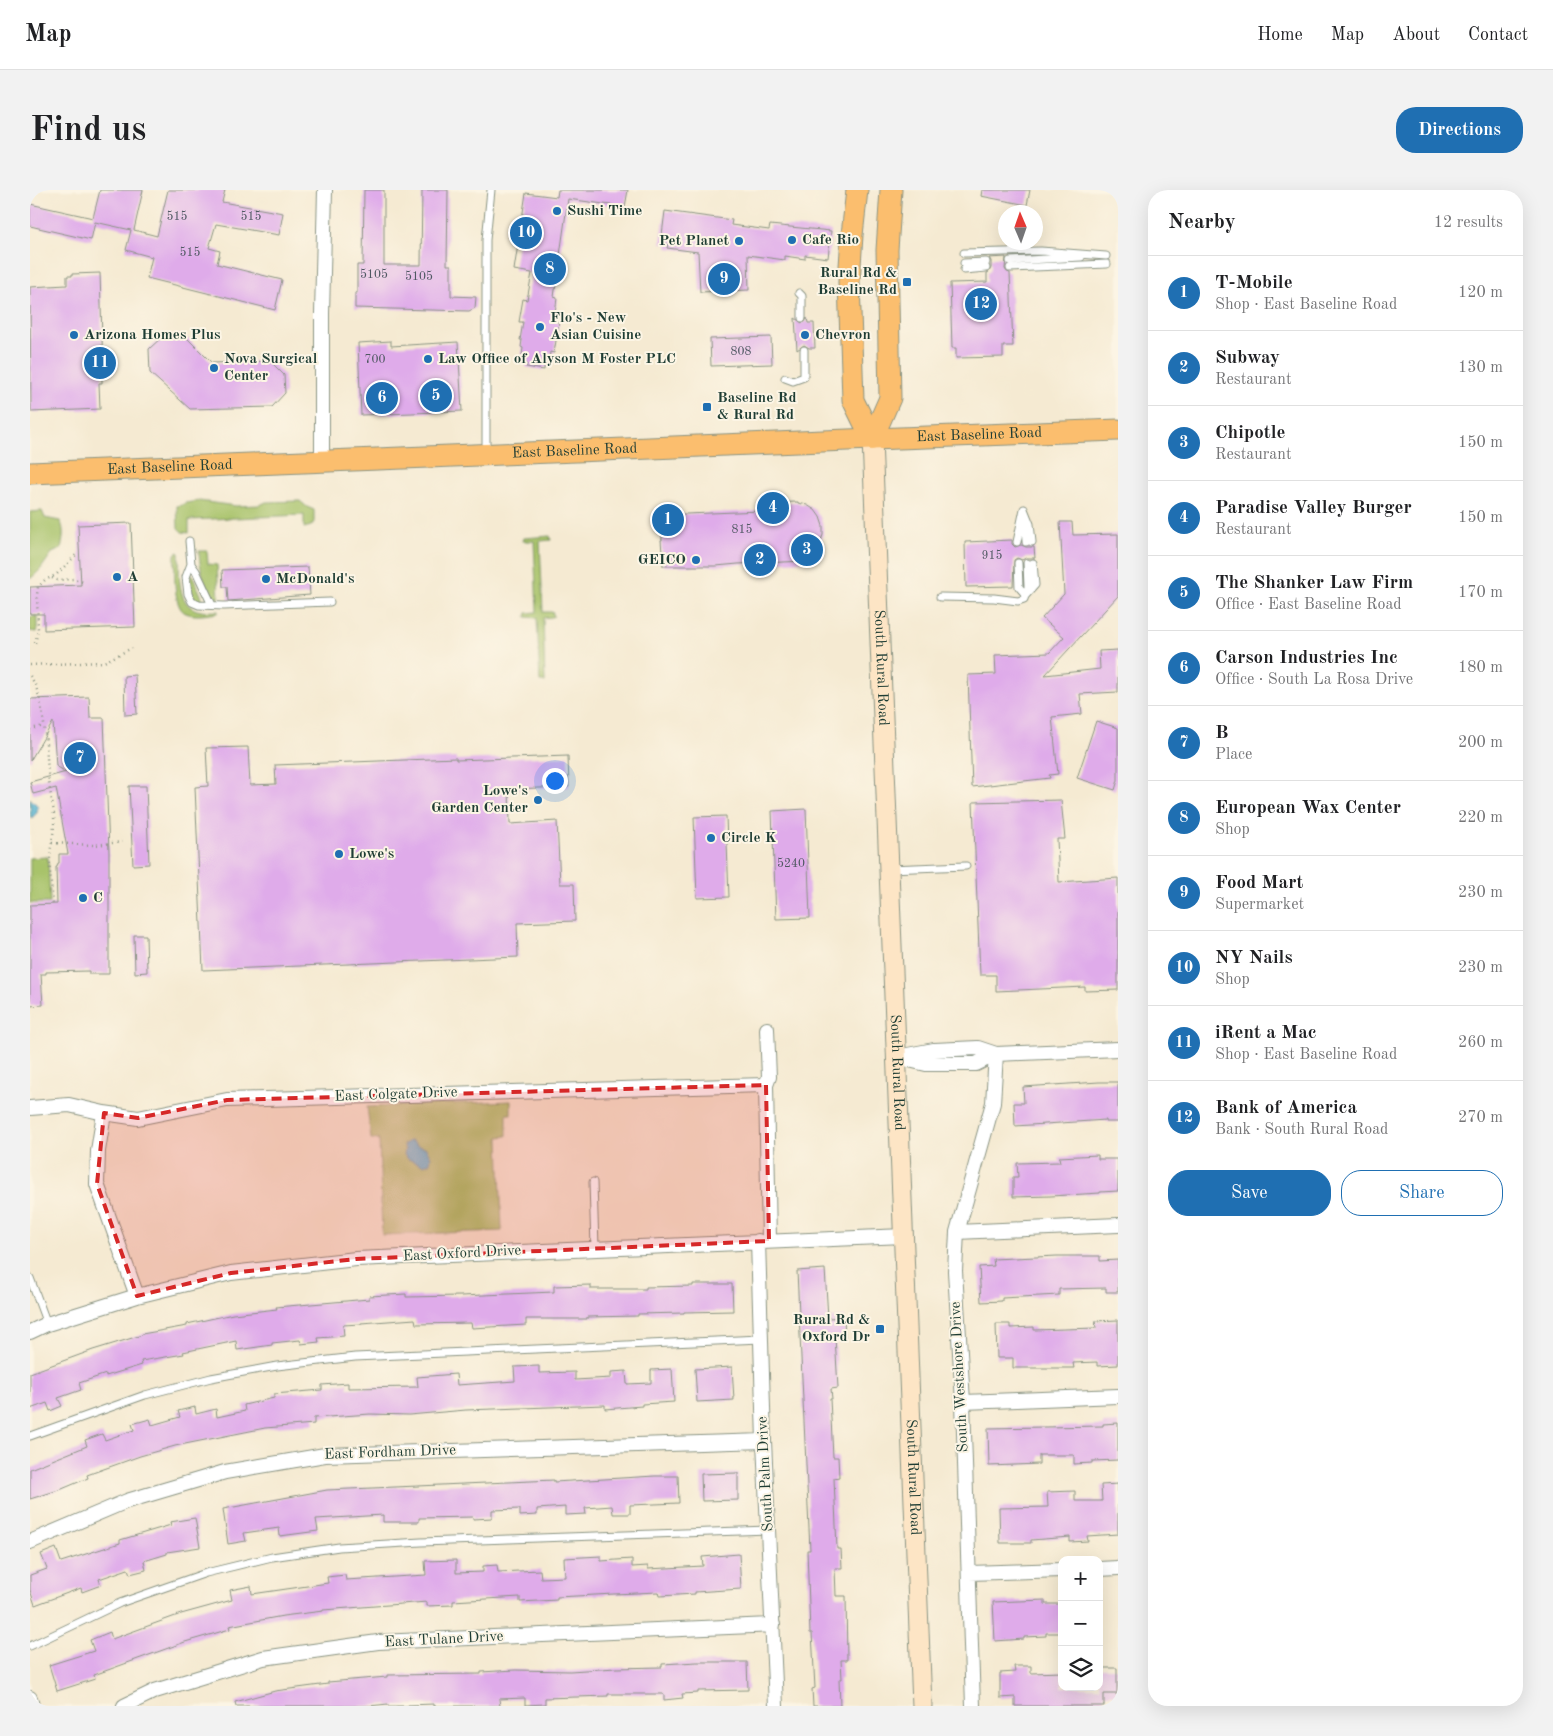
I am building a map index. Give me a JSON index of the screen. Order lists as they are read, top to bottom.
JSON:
{
  "streets": {
    "main road": ["East Baseline Road", "South Rural Road"],
    "street": [
      "East Colgate Drive",
      "East Oxford Drive",
      "South Westshore Drive",
      "East Fordham Drive",
      "South Palm Drive",
      "East Tulane Drive"
    ]
  },
  "crossings": [
    ["East Baseline Road", "South Rural Road"],
    ["South Rural Road", "East Oxford Drive"],
    ["East Colgate Drive", "South Palm Drive"],
    ["East Oxford Drive", "South Palm Drive"],
    ["East Fordham Drive", "South Palm Drive"],
    ["South Palm Drive", "East Tulane Drive"]
  ],
  "places": {
    "other": [
      "Sushi Time",
      "Cafe Rio",
      "Pet Planet",
      "Flo's - New Asian Cuisine",
      "Arizona Homes Plus",
      "Chevron",
      "Law Office of Alyson M Foster PLC",
      "Nova Surgical Center",
      "GEICO",
      "A",
      "McDonald's",
      "Lowe's Garden Center",
      "Circle K",
      "Lowe's",
      "C"
    ],
    "transit": ["Rural Rd & Baseline Rd", "Baseline Rd & Rural Rd", "Rural Rd & Oxford Dr"]
  },
  "house_numbers": [
    "515",
    "515",
    "515",
    "5105",
    "5105",
    "808",
    "700",
    "815",
    "915",
    "5240"
  ],
  "north": "top",
  "page": {
    "header": "Map",
    "nav": [
      "Home",
      "Map",
      "About",
      "Contact"
    ],
    "buttons": [
      "Directions",
      ["Save", "Share"]
    ],
    "title": "Find us",
    "heading": ["Nearby", "12 results"],
    "pins": [
      "10",
      "8",
      "9",
      "12",
      "11",
      "5",
      "6",
      "4",
      "1",
      "3",
      "2",
      "7"
    ],
    "list": [
      {
        "mark": "1",
        "name": "T-Mobile",
        "note": "Shop · East Baseline Road",
        "value": "120 m"
      },
      {
        "mark": "2",
        "name": "Subway",
        "note": "Restaurant",
        "value": "130 m"
      },
      {
        "mark": "3",
        "name": "Chipotle",
        "note": "Restaurant",
        "value": "150 m"
      },
      {
        "mark": "4",
        "name": "Paradise Valley Burger",
        "note": "Restaurant",
        "value": "150 m"
      },
      {
        "mark": "5",
        "name": "The Shanker Law Firm",
        "note": "Office · East Baseline Road",
        "value": "170 m"
      },
      {
        "mark": "6",
        "name": "Carson Industries Inc",
        "note": "Office · South La Rosa Drive",
        "value": "180 m"
      },
      {
        "mark": "7",
        "name": "B",
        "note": "Place",
        "value": "200 m"
      },
      {
        "mark": "8",
        "name": "European Wax Center",
        "note": "Shop",
        "value": "220 m"
      },
      {
        "mark": "9",
        "name": "Food Mart",
        "note": "Supermarket",
        "value": "230 m"
      },
      {
        "mark": "10",
        "name": "NY Nails",
        "note": "Shop",
        "value": "230 m"
      },
      {
        "mark": "11",
        "name": "iRent a Mac",
        "note": "Shop · East Baseline Road",
        "value": "260 m"
      },
      {
        "mark": "12",
        "name": "Bank of America",
        "note": "Bank · South Rural Road",
        "value": "270 m"
      }
    ],
    "map_buttons": ["+", "−"]
  }
}
